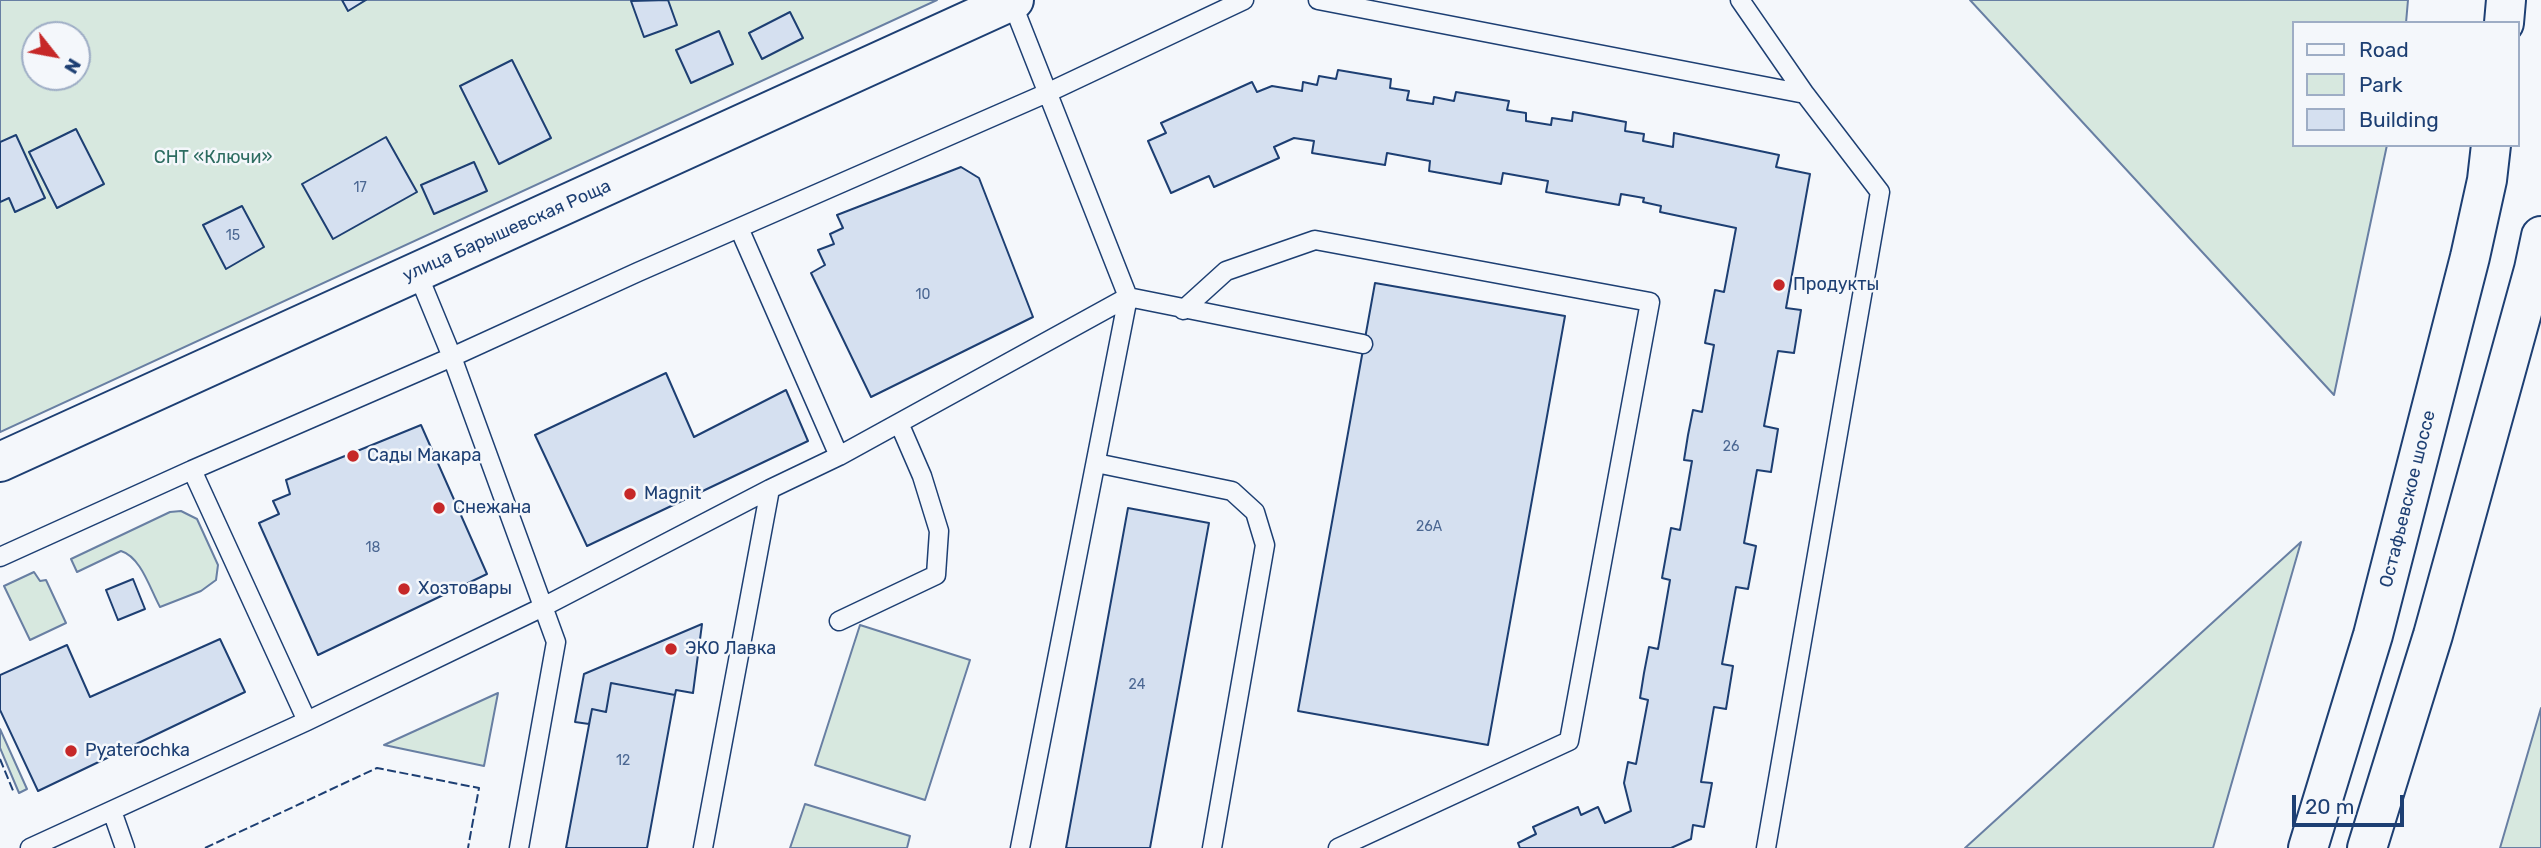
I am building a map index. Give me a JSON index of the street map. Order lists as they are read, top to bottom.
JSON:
{
  "streets": {
    "main road": ["улица Барышевская Роща", "Остафьевское шоссе"]
  },
  "parks": ["СНТ «Ключи»"],
  "places": [
    "Продукты",
    "Сады Макара",
    "Magnit",
    "Снежана",
    "Хозтовары",
    "ЭКО Лавка",
    "Pyaterochka"
  ],
  "house_numbers": [
    "17",
    "15",
    "10",
    "26",
    "26А",
    "18",
    "24",
    "12"
  ],
  "legend": ["Road", "Park", "Building"],
  "scale_bar": "20 m",
  "north": "bottom right"
}
